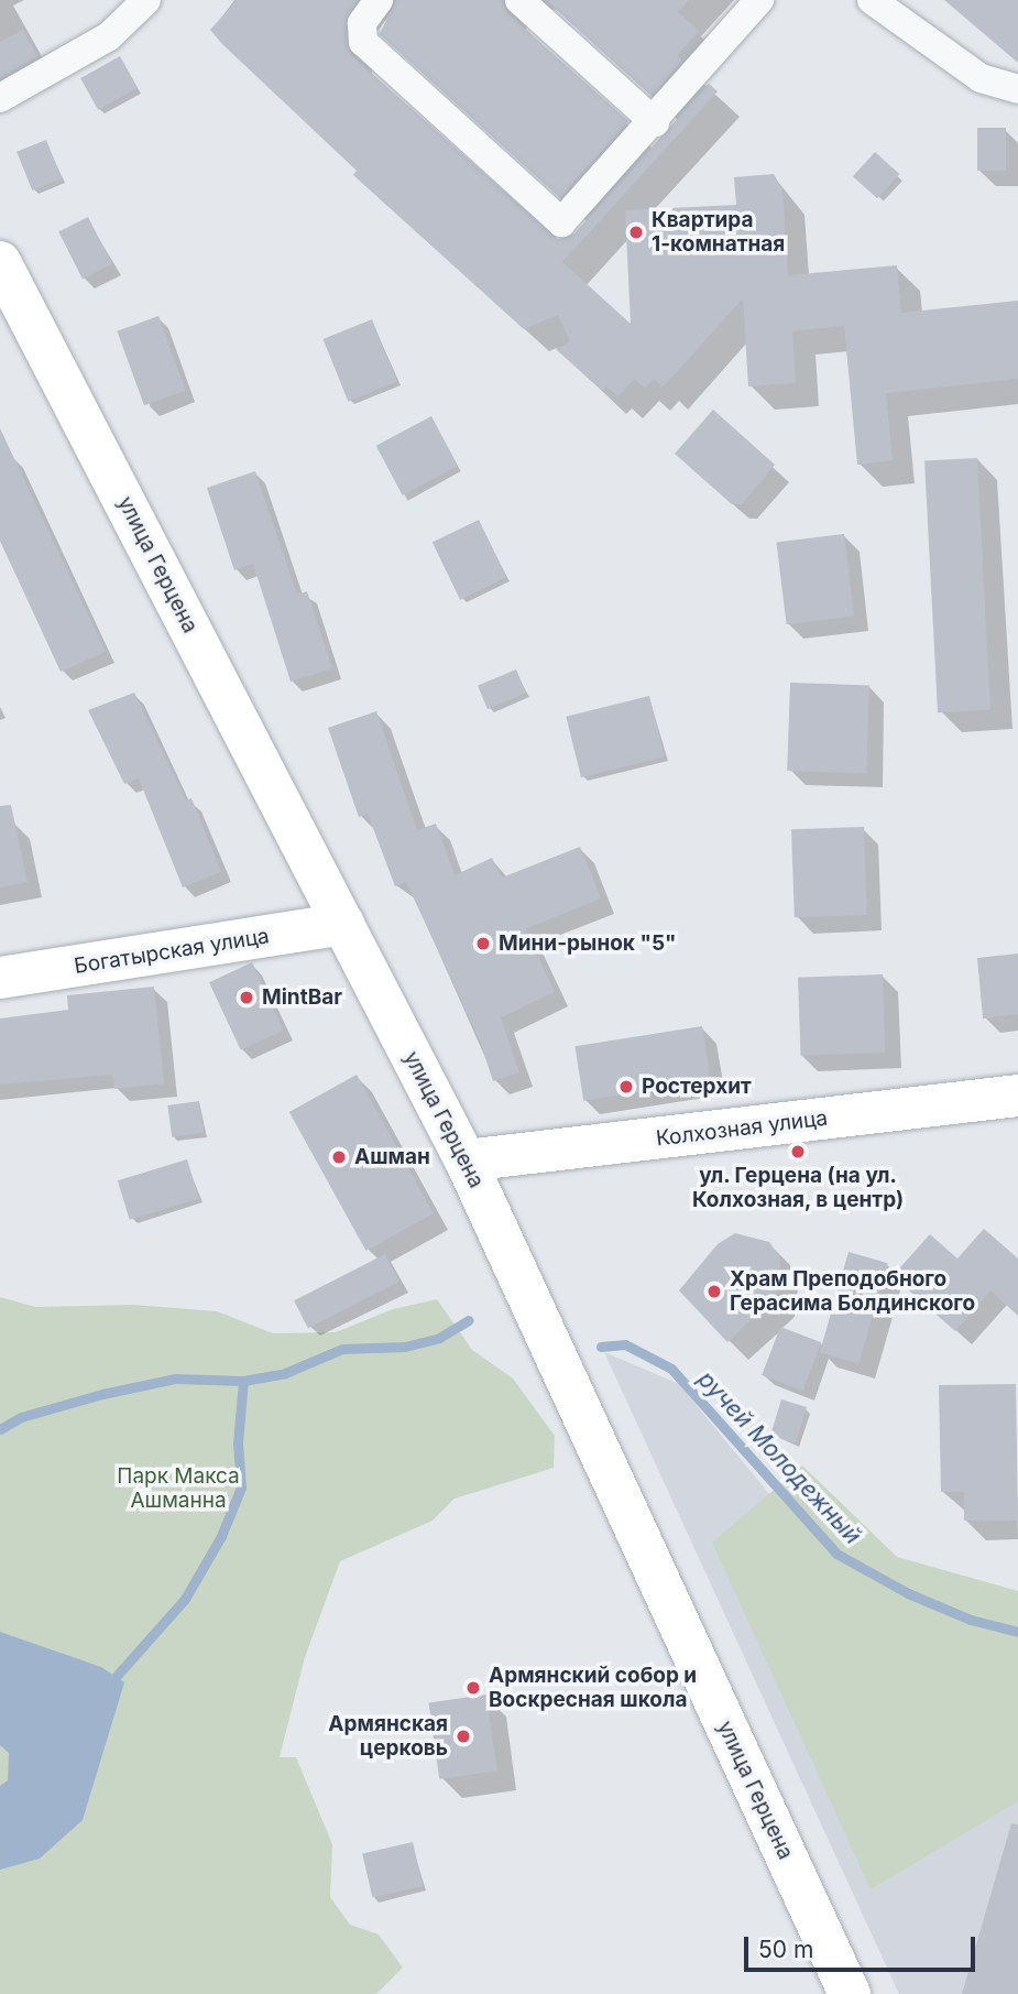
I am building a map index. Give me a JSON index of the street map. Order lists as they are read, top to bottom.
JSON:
{
  "streets": {
    "main road": ["улица Герцена", "Богатырская улица", "Колхозная улица"]
  },
  "crossings": [
    ["улица Герцена", "Богатырская улица"],
    ["улица Герцена", "Колхозная улица"]
  ],
  "water": ["ручей Молодежный"],
  "parks": ["Парк Макса Ашманна"],
  "places": [
    "Квартира 1-комнатная",
    "Мини-рынок \"5\"",
    "MintBar",
    "Ростерхит",
    "ул. Герцена (на ул. Колхозная, в центр)",
    "Ашман",
    "Храм Преподобного Герасима Болдинского",
    "Армянский собор и Воскресная школа",
    "Армянская церковь"
  ],
  "scale_bar": "50 m"
}
